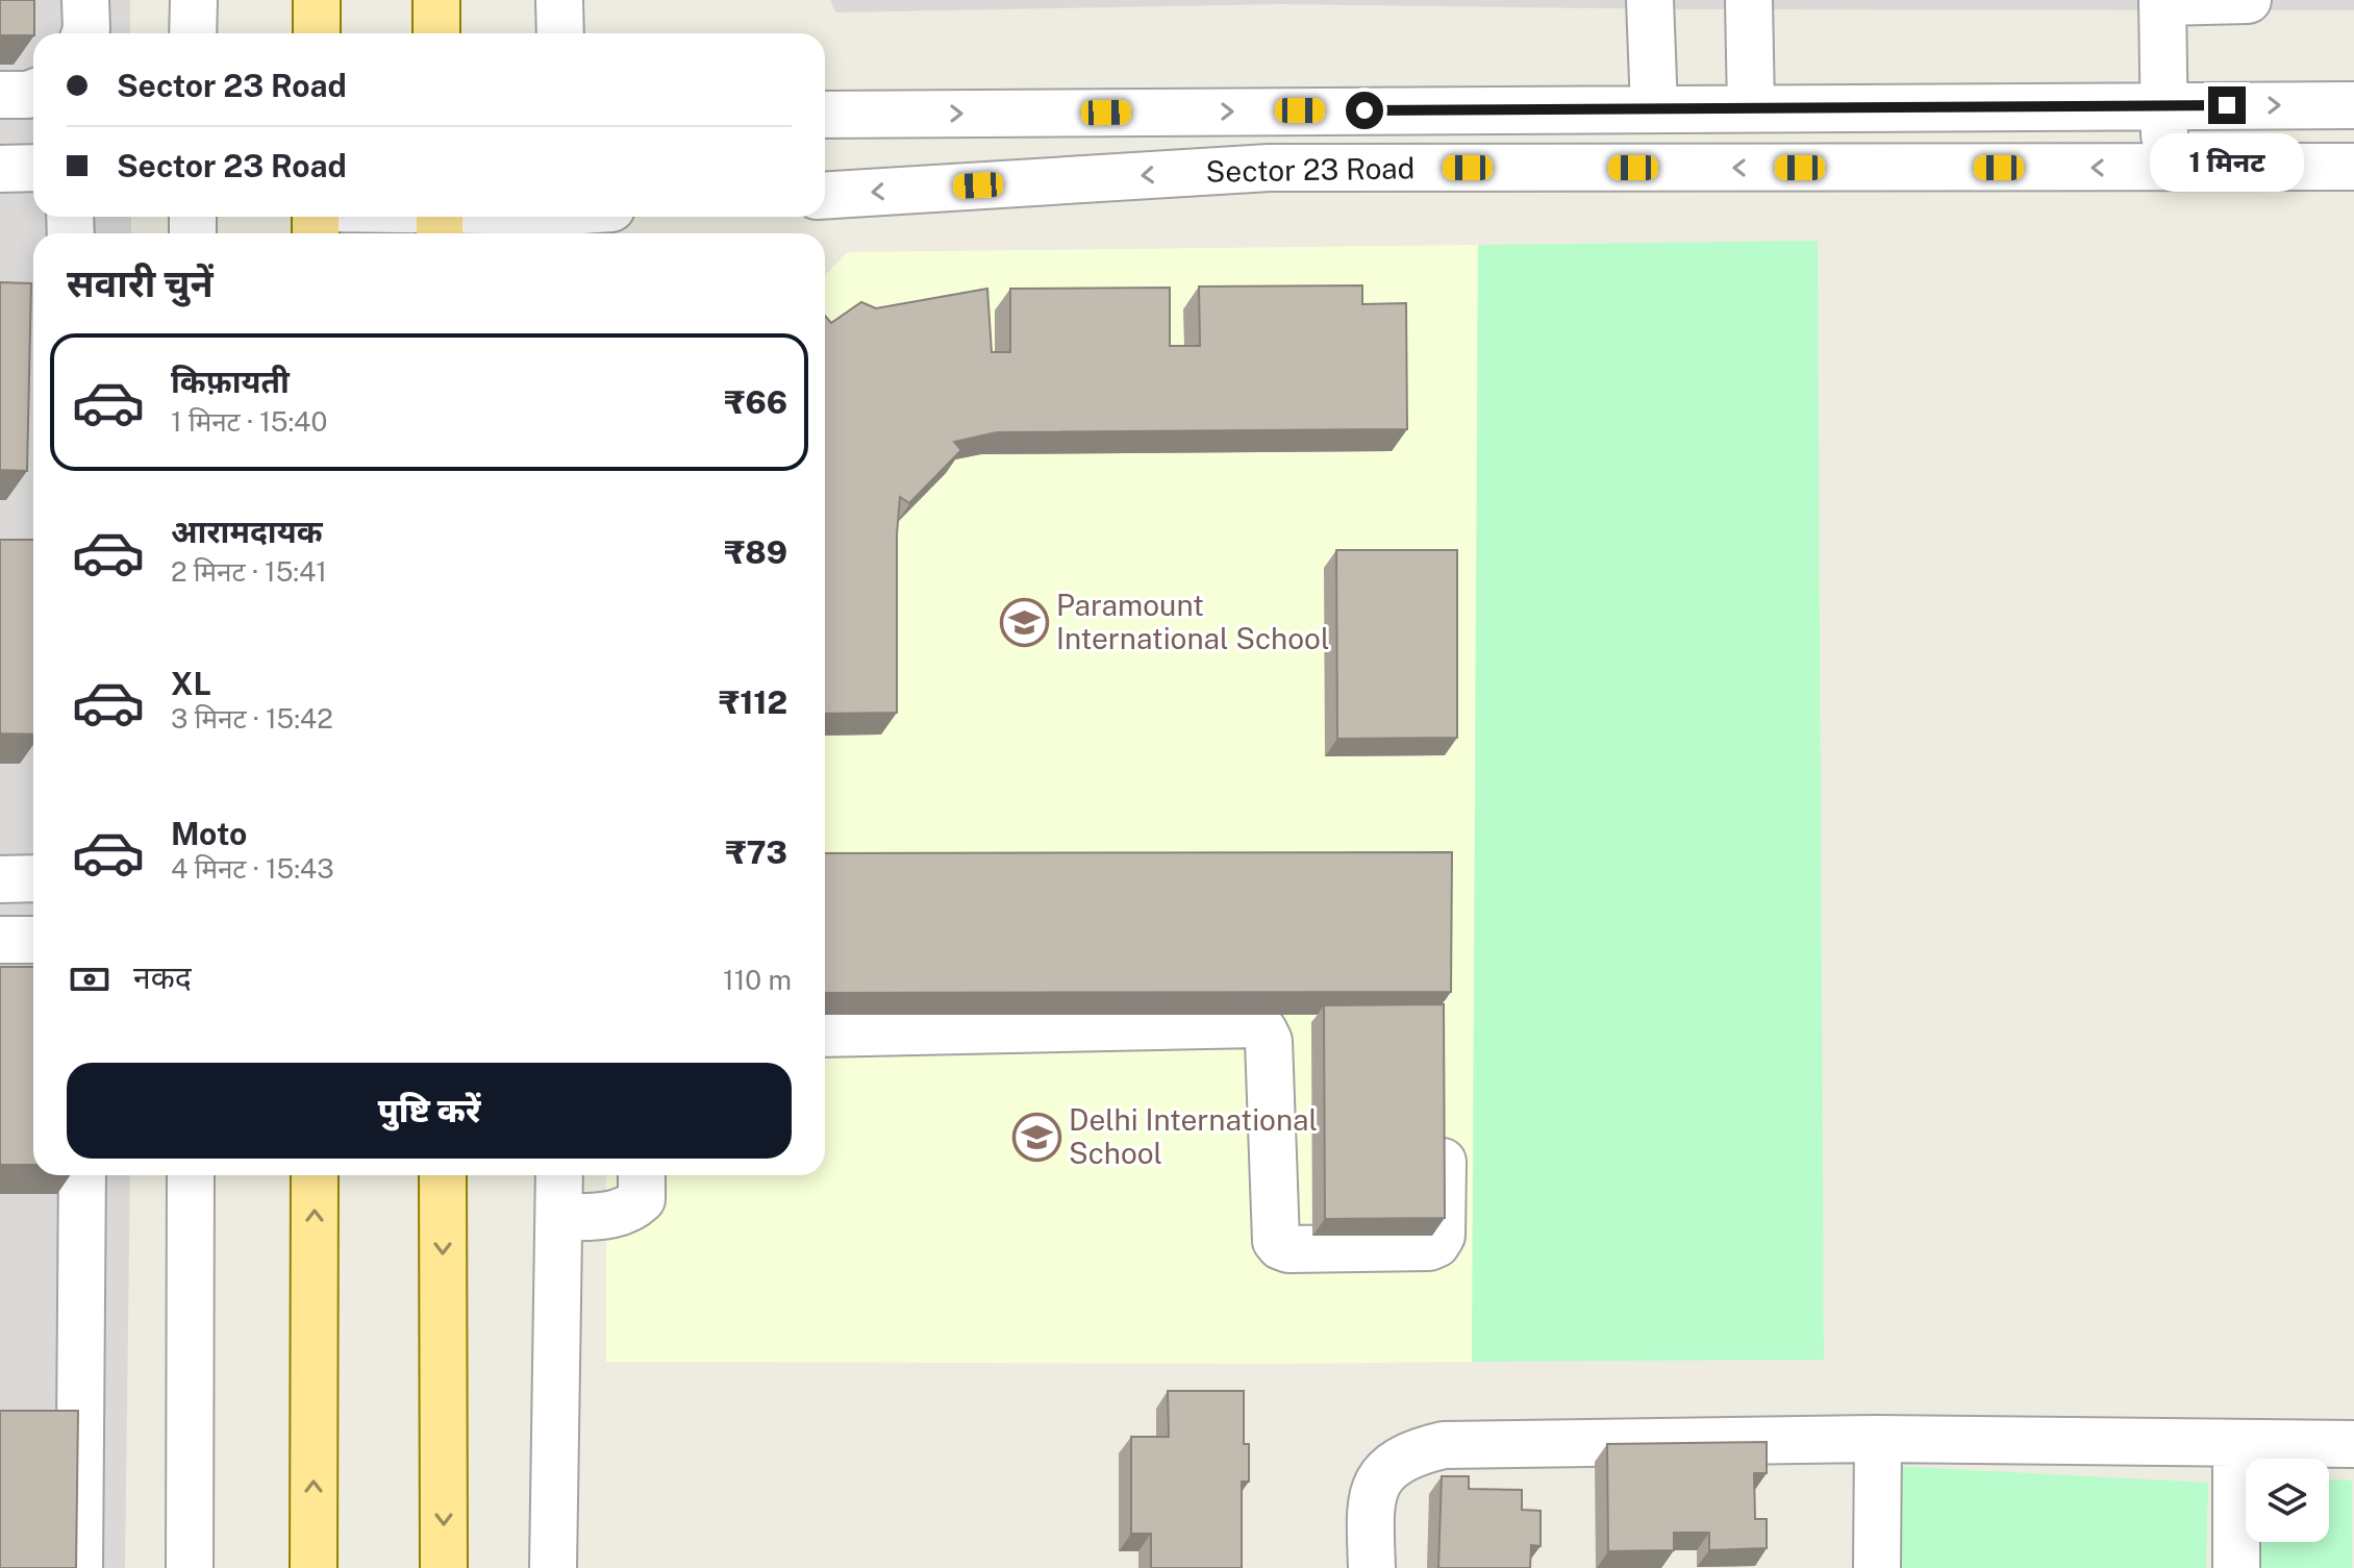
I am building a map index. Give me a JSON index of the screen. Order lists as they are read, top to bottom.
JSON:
{
  "streets": {
    "street": ["Sector 23 Road"]
  },
  "places": {
    "school or university": ["Paramount International School", "Delhi International School"]
  },
  "page": {
    "banner": ["Sector 23 Road", "Sector 23 Road"],
    "bubble": "1 मिनट",
    "heading": "सवारी चुनें",
    "list": [
      {
        "name": "किफ़ायती",
        "note": "1 मिनट · 15:40",
        "value": "₹66"
      },
      {
        "name": "आरामदायक",
        "note": "2 मिनट · 15:41",
        "value": "₹89"
      },
      {
        "name": "XL",
        "note": "3 मिनट · 15:42",
        "value": "₹112"
      },
      {
        "name": "Moto",
        "note": "4 मिनट · 15:43",
        "value": "₹73"
      }
    ],
    "pay": ["नकद", "110 m"],
    "buttons": "पुष्टि करें"
  }
}
